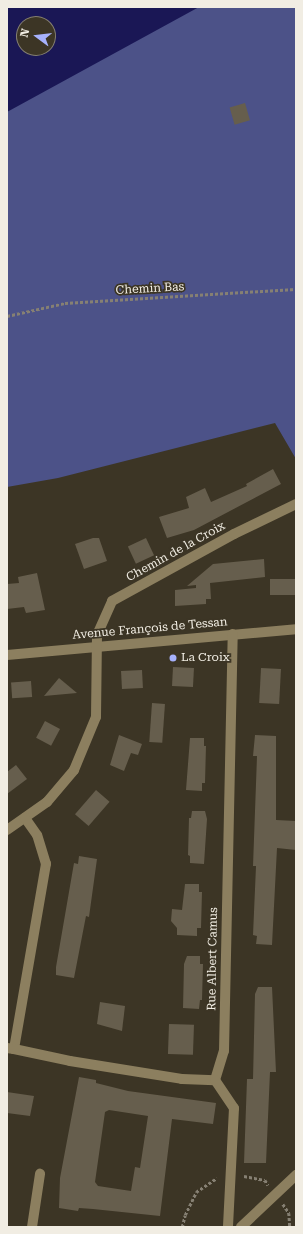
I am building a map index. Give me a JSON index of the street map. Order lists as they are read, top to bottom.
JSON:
{
  "streets": {
    "street": ["Chemin de la Croix", "Avenue François de Tessan", "Rue Albert Camus"],
    "path": ["Chemin Bas"]
  },
  "crossings": [
    ["Chemin de la Croix", "Avenue François de Tessan"],
    ["Avenue François de Tessan", "Rue Albert Camus"]
  ],
  "places": ["La Croix"],
  "north": "left"
}
